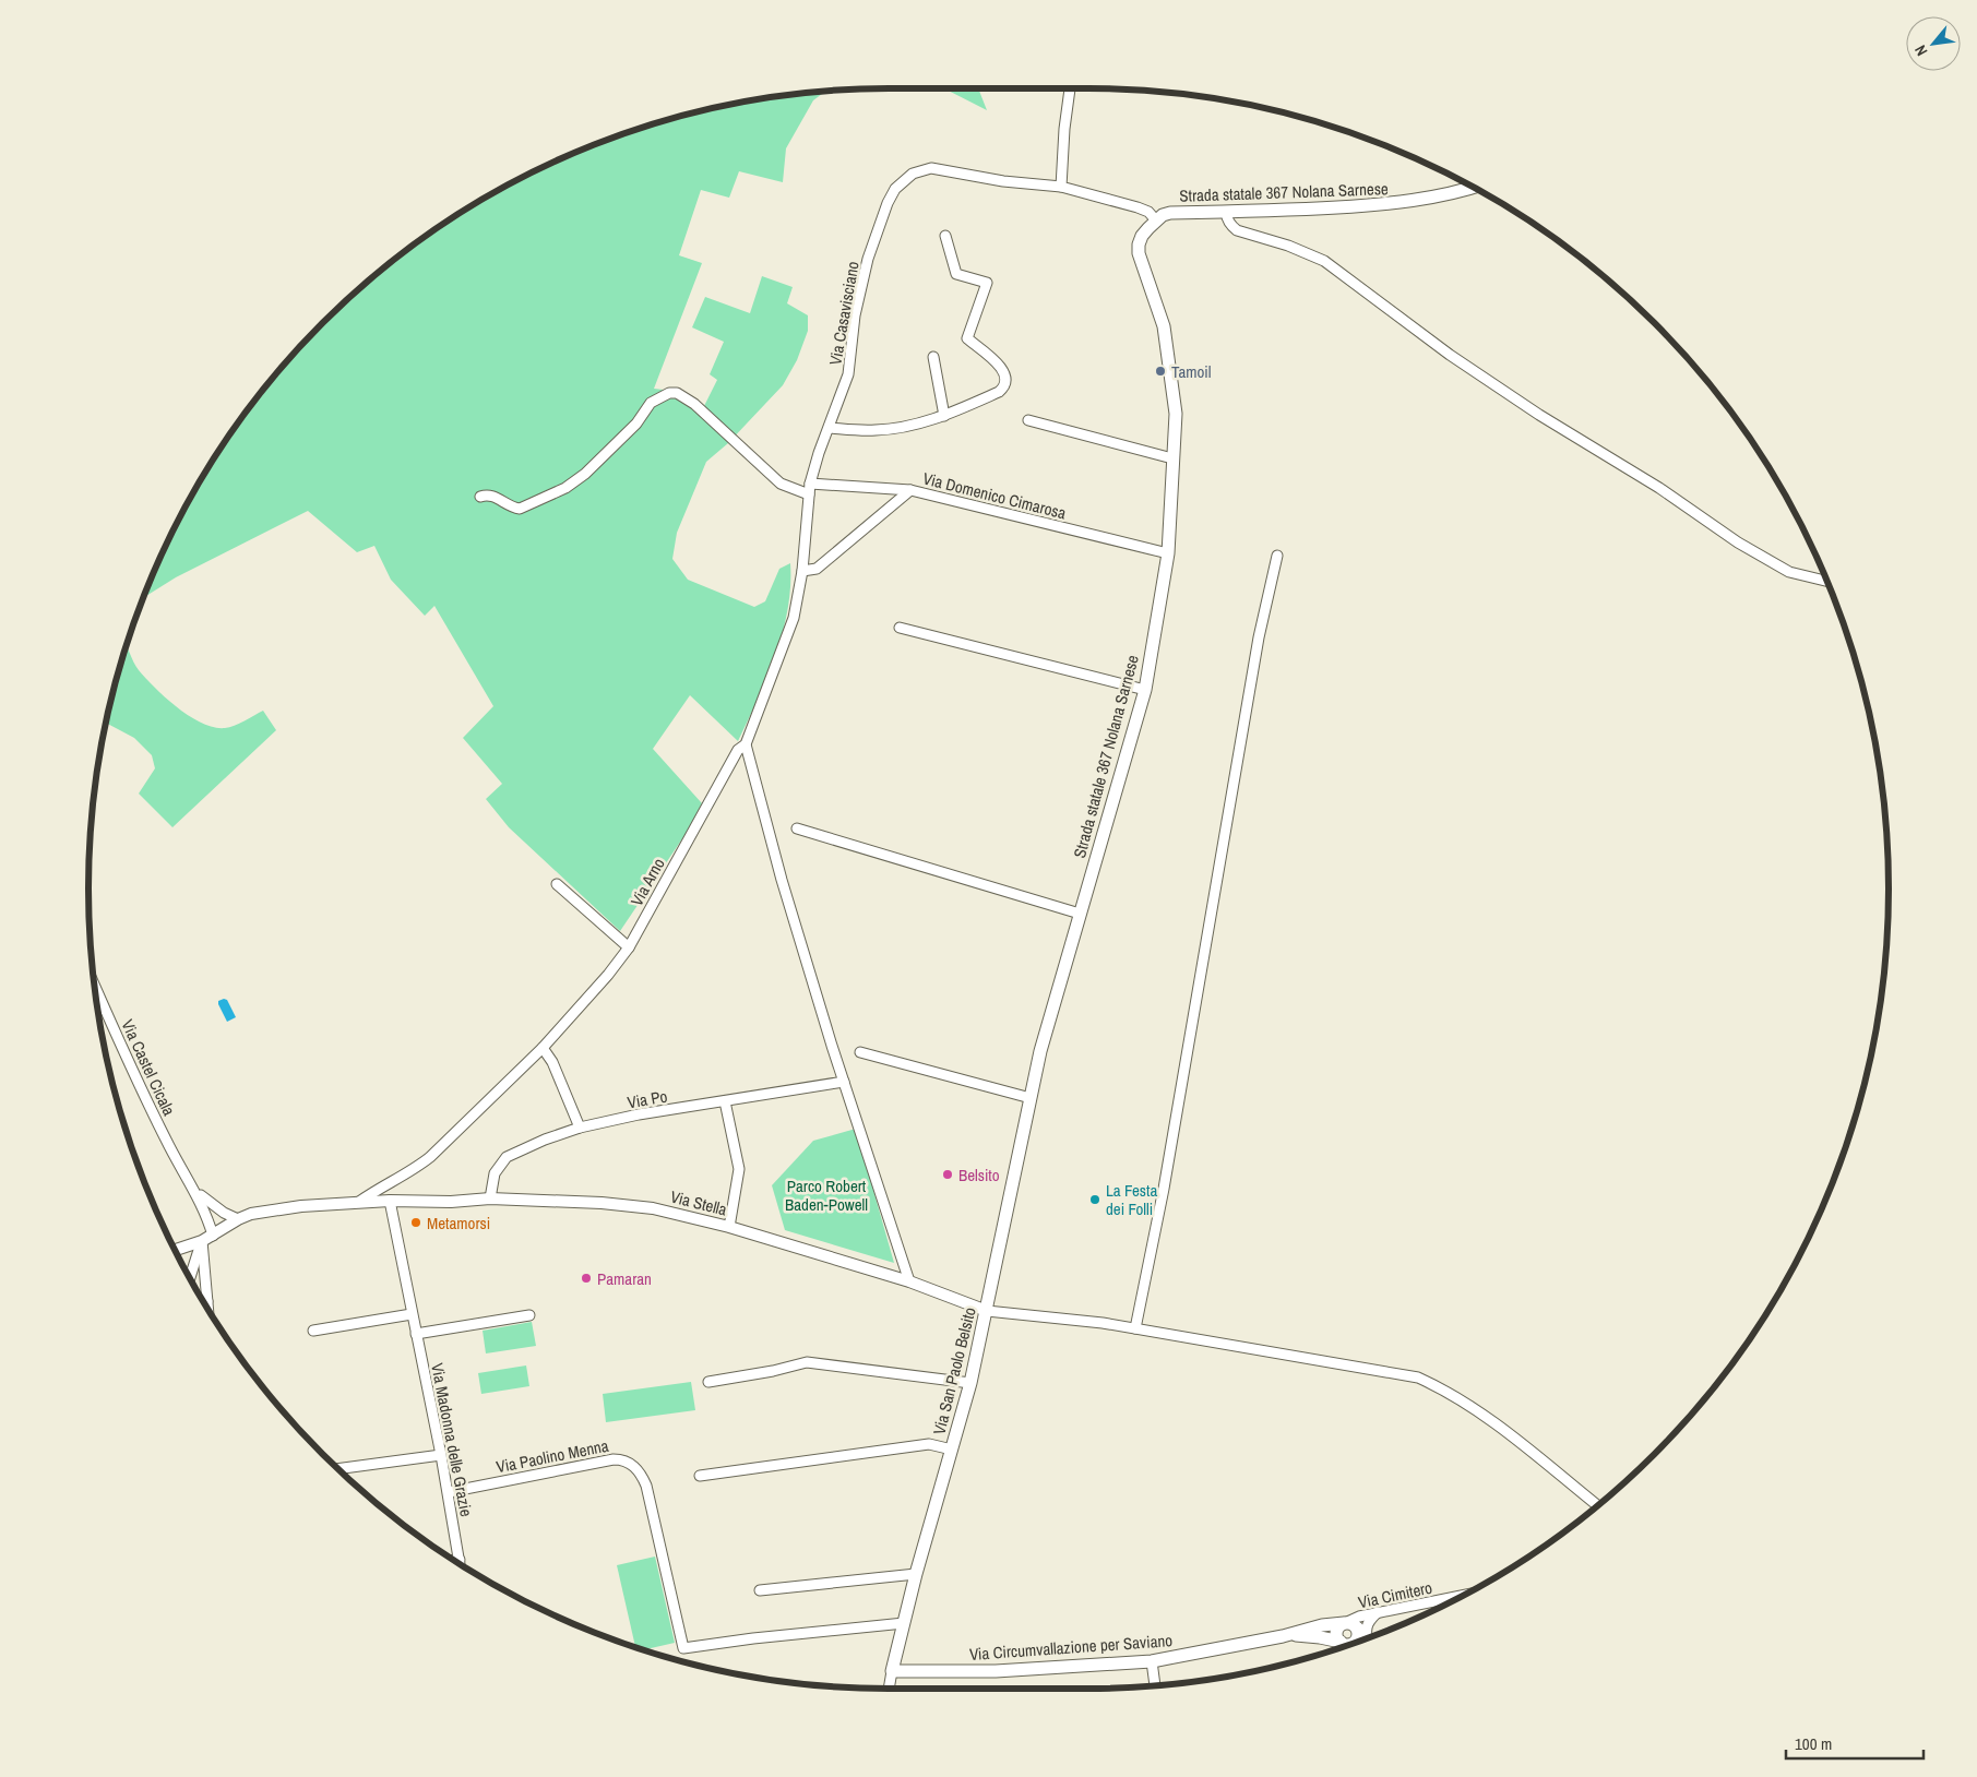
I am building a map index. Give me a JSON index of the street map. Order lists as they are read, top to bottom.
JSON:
{
  "streets": {
    "main road": ["Strada statale 367 Nolana Sarnese", "Via San Paolo Belsito", "Via Circumvallazione per Saviano"],
    "street": [
      "Via Casavisciano",
      "Via Domenico Cimarosa",
      "Via Arno",
      "Via Castel Cicala",
      "Via Po",
      "Via Stella",
      "Via Madonna delle Grazie",
      "Via Paolino Menna",
      "Via Cimitero"
    ]
  },
  "crossings": [
    ["Strada statale 367 Nolana Sarnese", "Via Casavisciano"],
    ["Strada statale 367 Nolana Sarnese", "Via Domenico Cimarosa"],
    ["Strada statale 367 Nolana Sarnese", "Via San Paolo Belsito"],
    ["Via Casavisciano", "Via Domenico Cimarosa"],
    ["Via Casavisciano", "Via Arno"],
    ["Via Domenico Cimarosa", "Via Arno"],
    ["Via Arno", "Via Stella"],
    ["Via Po", "Via Stella"],
    ["Via Stella", "Via San Paolo Belsito"],
    ["Via Stella", "Via Madonna delle Grazie"],
    ["Via San Paolo Belsito", "Via Paolino Menna"],
    ["Via San Paolo Belsito", "Via Circumvallazione per Saviano"],
    ["Via Madonna delle Grazie", "Via Paolino Menna"],
    ["Via Cimitero", "Via Circumvallazione per Saviano"]
  ],
  "parks": ["Parco Robert Baden-Powell"],
  "places": [
    "Tamoil",
    "Belsito",
    "La Festa dei Folli",
    "Metamorsi",
    "Pamaran"
  ],
  "scale_bar": "100 m",
  "north": "bottom left"
}
